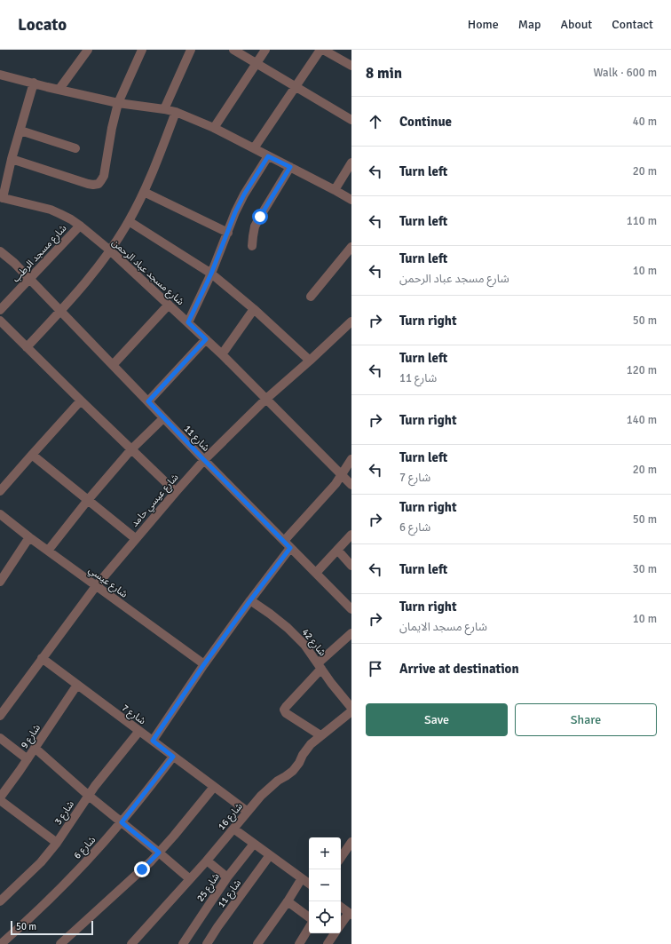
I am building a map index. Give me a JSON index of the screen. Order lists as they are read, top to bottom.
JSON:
{
  "streets": {
    "street": [
      "شارع مسجد الرطب",
      "شارع مسجد عباد الرحمن",
      "شارع 11",
      "شارع عيسي حامد",
      "شارع عيسي",
      "شارع 42",
      "شارع 7",
      "شارع 9",
      "شارع 3",
      "شارع 16",
      "شارع 6",
      "شارع 25"
    ]
  },
  "crossings": [
    ["شارع مسجد الرطب", "شارع مسجد عباد الرحمن"],
    ["شارع مسجد الرطب", "شارع 11"],
    ["شارع مسجد عباد الرحمن", "شارع عيسي حامد"],
    ["شارع 11", "شارع عيسي حامد"],
    ["شارع عيسي حامد", "شارع عيسي"],
    ["شارع عيسي حامد", "شارع 7"],
    ["شارع 7", "شارع 9"],
    ["شارع 7", "شارع 3"],
    ["شارع 7", "شارع 16"],
    ["شارع 7", "شارع 6"]
  ],
  "scale_bar": "50 m",
  "page": {
    "header": "Locato",
    "nav": [
      "Home",
      "Map",
      "About",
      "Contact"
    ],
    "heading": ["8 min", "Walk · 600 m"],
    "list": [
      ["Continue", "40 m"],
      ["Turn left", "20 m"],
      ["Turn left", "110 m"],
      ["Turn left", "شارع مسجد عباد الرحمن", "10 m"],
      ["Turn right", "50 m"],
      ["Turn left", "شارع 11", "120 m"],
      ["Turn right", "140 m"],
      ["Turn left", "شارع 7", "20 m"],
      ["Turn right", "شارع 6", "50 m"],
      ["Turn left", "30 m"],
      ["Turn right", "شارع مسجد الايمان", "10 m"],
      "Arrive at destination"
    ],
    "buttons": ["Save", "Share"],
    "map_buttons": ["+", "−"],
    "scale": "50 m"
  }
}
